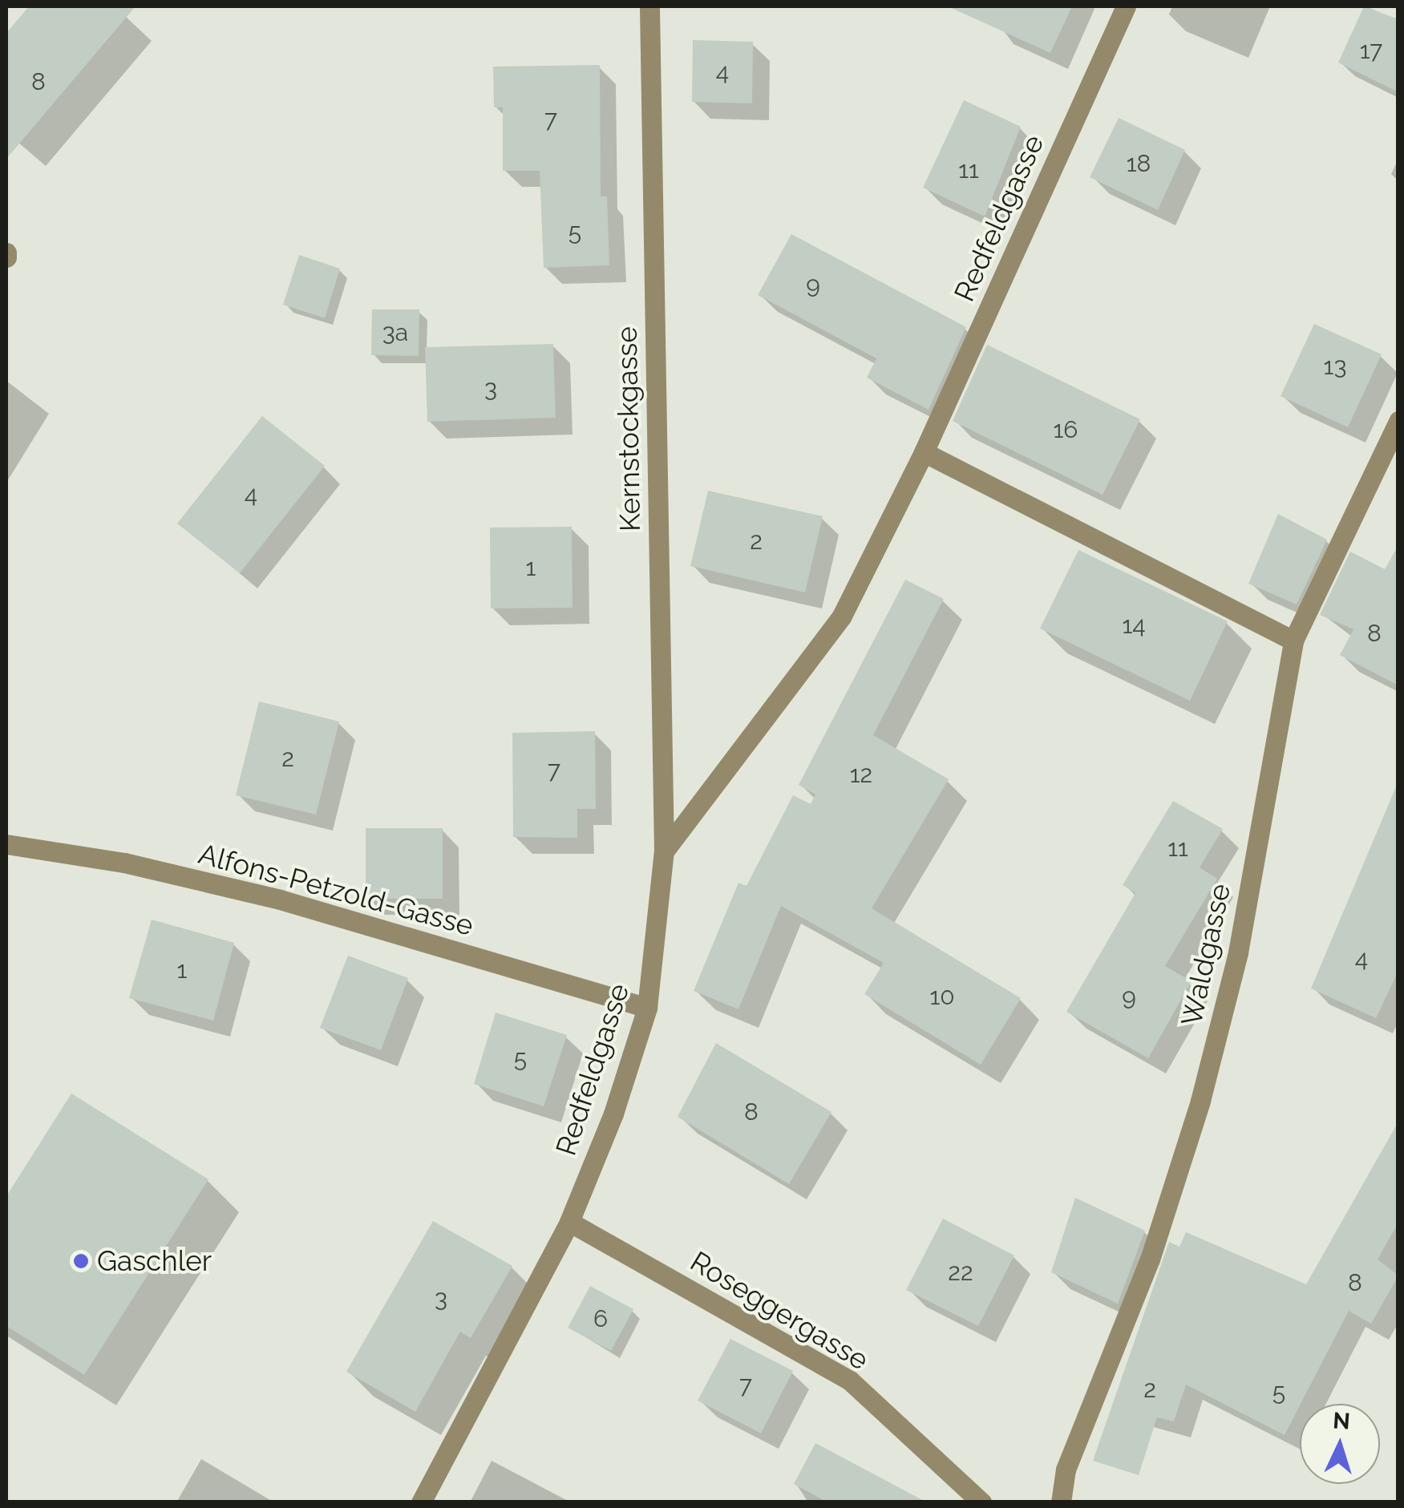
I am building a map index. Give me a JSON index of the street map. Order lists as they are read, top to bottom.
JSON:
{
  "streets": {
    "street": [
      "Redfeldgasse",
      "Kernstockgasse",
      "Alfons-Petzold-Gasse",
      "Waldgasse",
      "Roseggergasse"
    ]
  },
  "crossings": [
    ["Redfeldgasse", "Kernstockgasse"],
    ["Redfeldgasse", "Alfons-Petzold-Gasse"],
    ["Redfeldgasse", "Roseggergasse"]
  ],
  "places": ["Gaschler"],
  "house_numbers": [
    "17",
    "4",
    "8",
    "7",
    "18",
    "11",
    "5",
    "9",
    "3a",
    "13",
    "3",
    "16",
    "4",
    "2",
    "1",
    "14",
    "8",
    "2",
    "7",
    "12",
    "11",
    "4",
    "1",
    "10",
    "9",
    "5",
    "8",
    "22",
    "8",
    "3",
    "6",
    "7",
    "2",
    "5"
  ],
  "north": "top"
}
